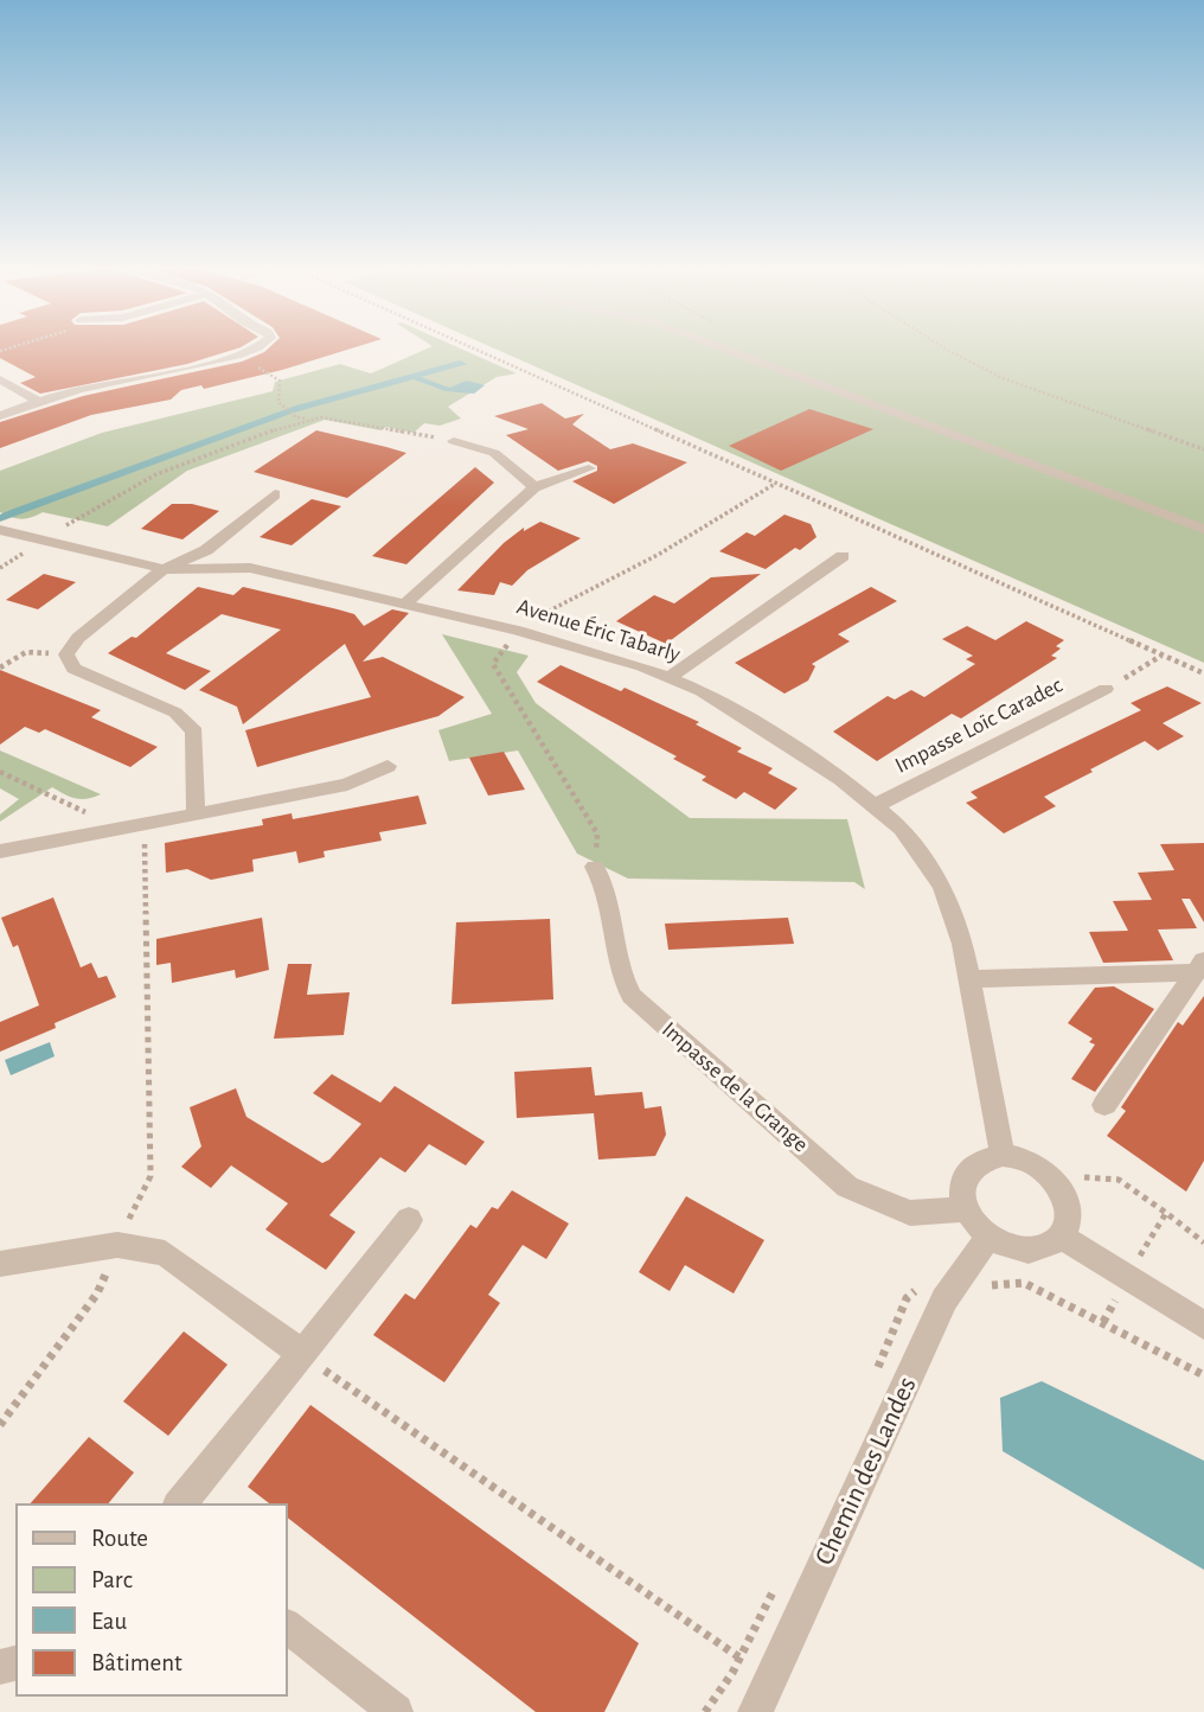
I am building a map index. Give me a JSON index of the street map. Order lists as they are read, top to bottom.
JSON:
{
  "streets": {
    "street": [
      "Avenue Éric Tabarly",
      "Impasse Loïc Caradec",
      "Impasse de la Grange",
      "Chemin des Landes"
    ]
  },
  "crossings": [
    ["Avenue Éric Tabarly", "Impasse Loïc Caradec"],
    ["Avenue Éric Tabarly", "Impasse de la Grange"],
    ["Avenue Éric Tabarly", "Chemin des Landes"],
    ["Impasse de la Grange", "Chemin des Landes"]
  ],
  "legend": [
    "Route",
    "Parc",
    "Eau",
    "Bâtiment"
  ]
}
